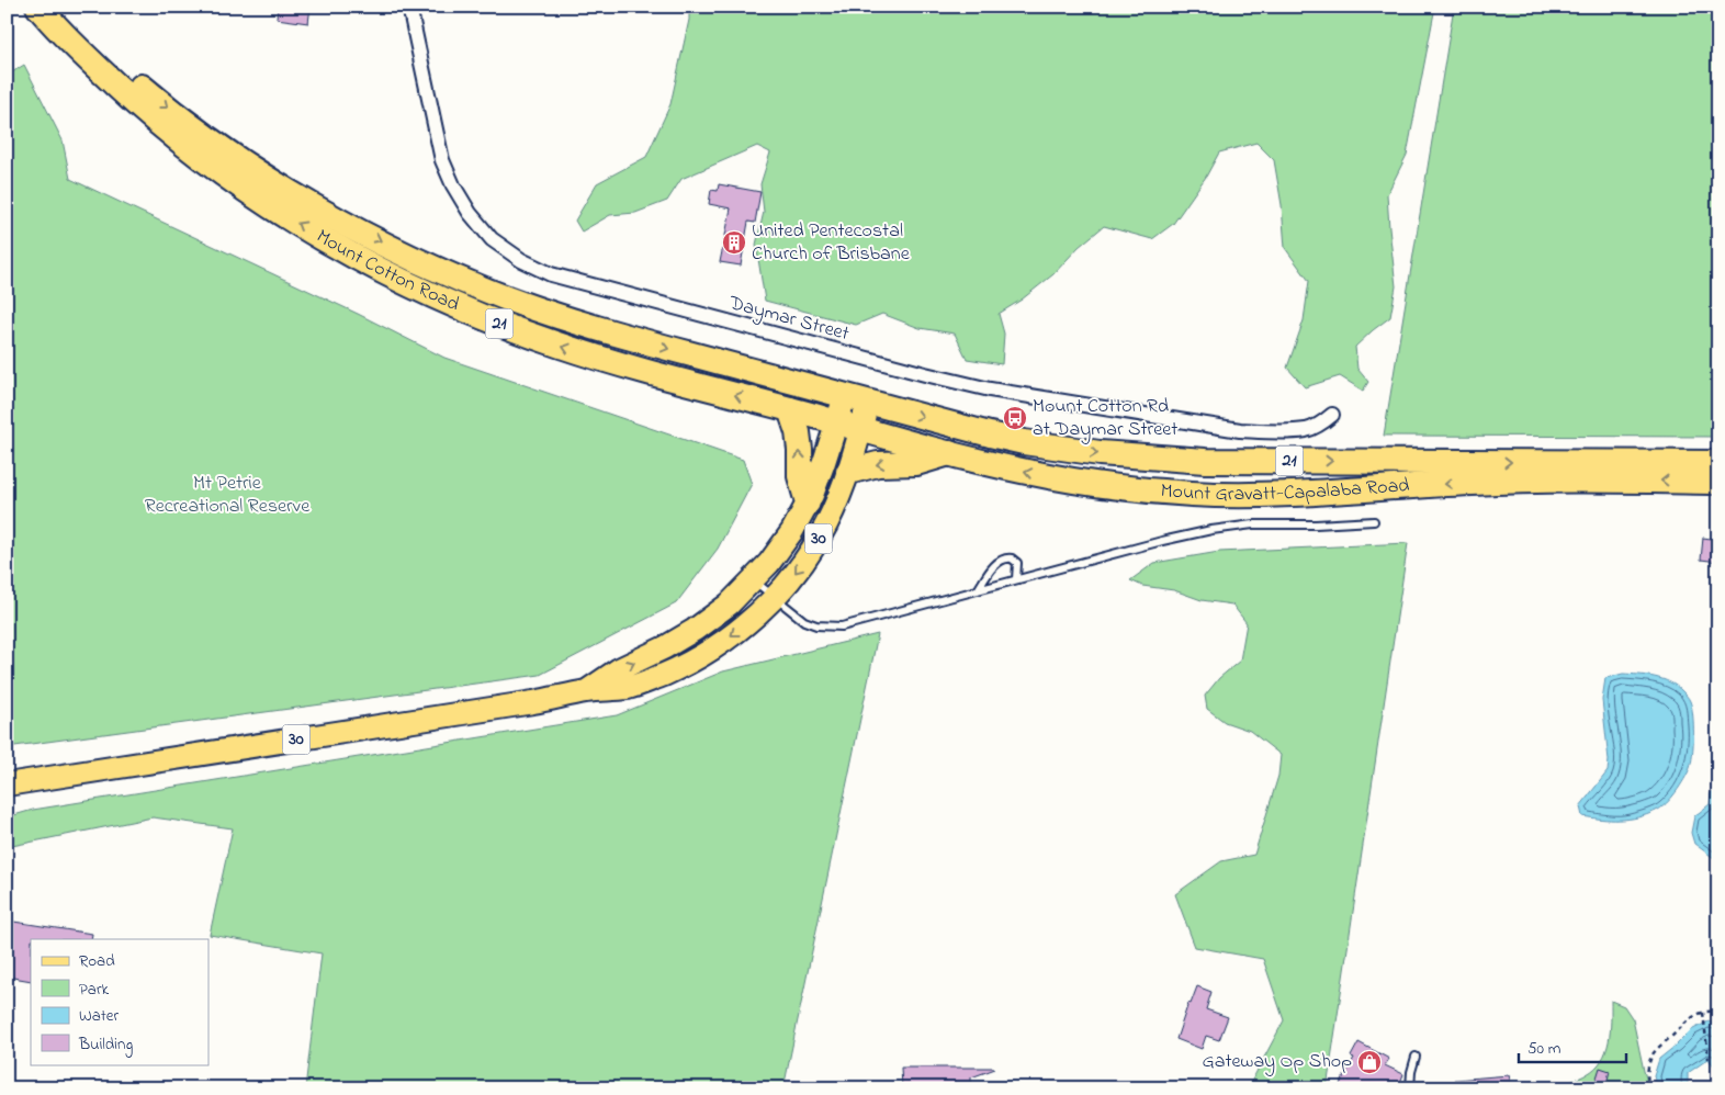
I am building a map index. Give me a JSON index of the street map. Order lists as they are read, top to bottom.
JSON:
{
  "streets": {
    "highway": ["Mount Cotton Road", "21", "Mount Gravatt-Capalaba Road"],
    "main road": ["30"],
    "street": ["Daymar Street"]
  },
  "crossings": [
    ["Mount Cotton Road", "Mount Gravatt-Capalaba Road"],
    ["Mount Cotton Road", "30"],
    ["Mount Gravatt-Capalaba Road", "30"]
  ],
  "parks": ["Mt Petrie Recreational Reserve"],
  "places": {
    "building": ["United Pentecostal Church of Brisbane"],
    "bus stop": ["Mount Cotton Rd at Daymar Street"],
    "shop": ["Gateway Op Shop"]
  },
  "legend": [
    "Road",
    "Park",
    "Water",
    "Building"
  ],
  "scale_bar": "50 m"
}
